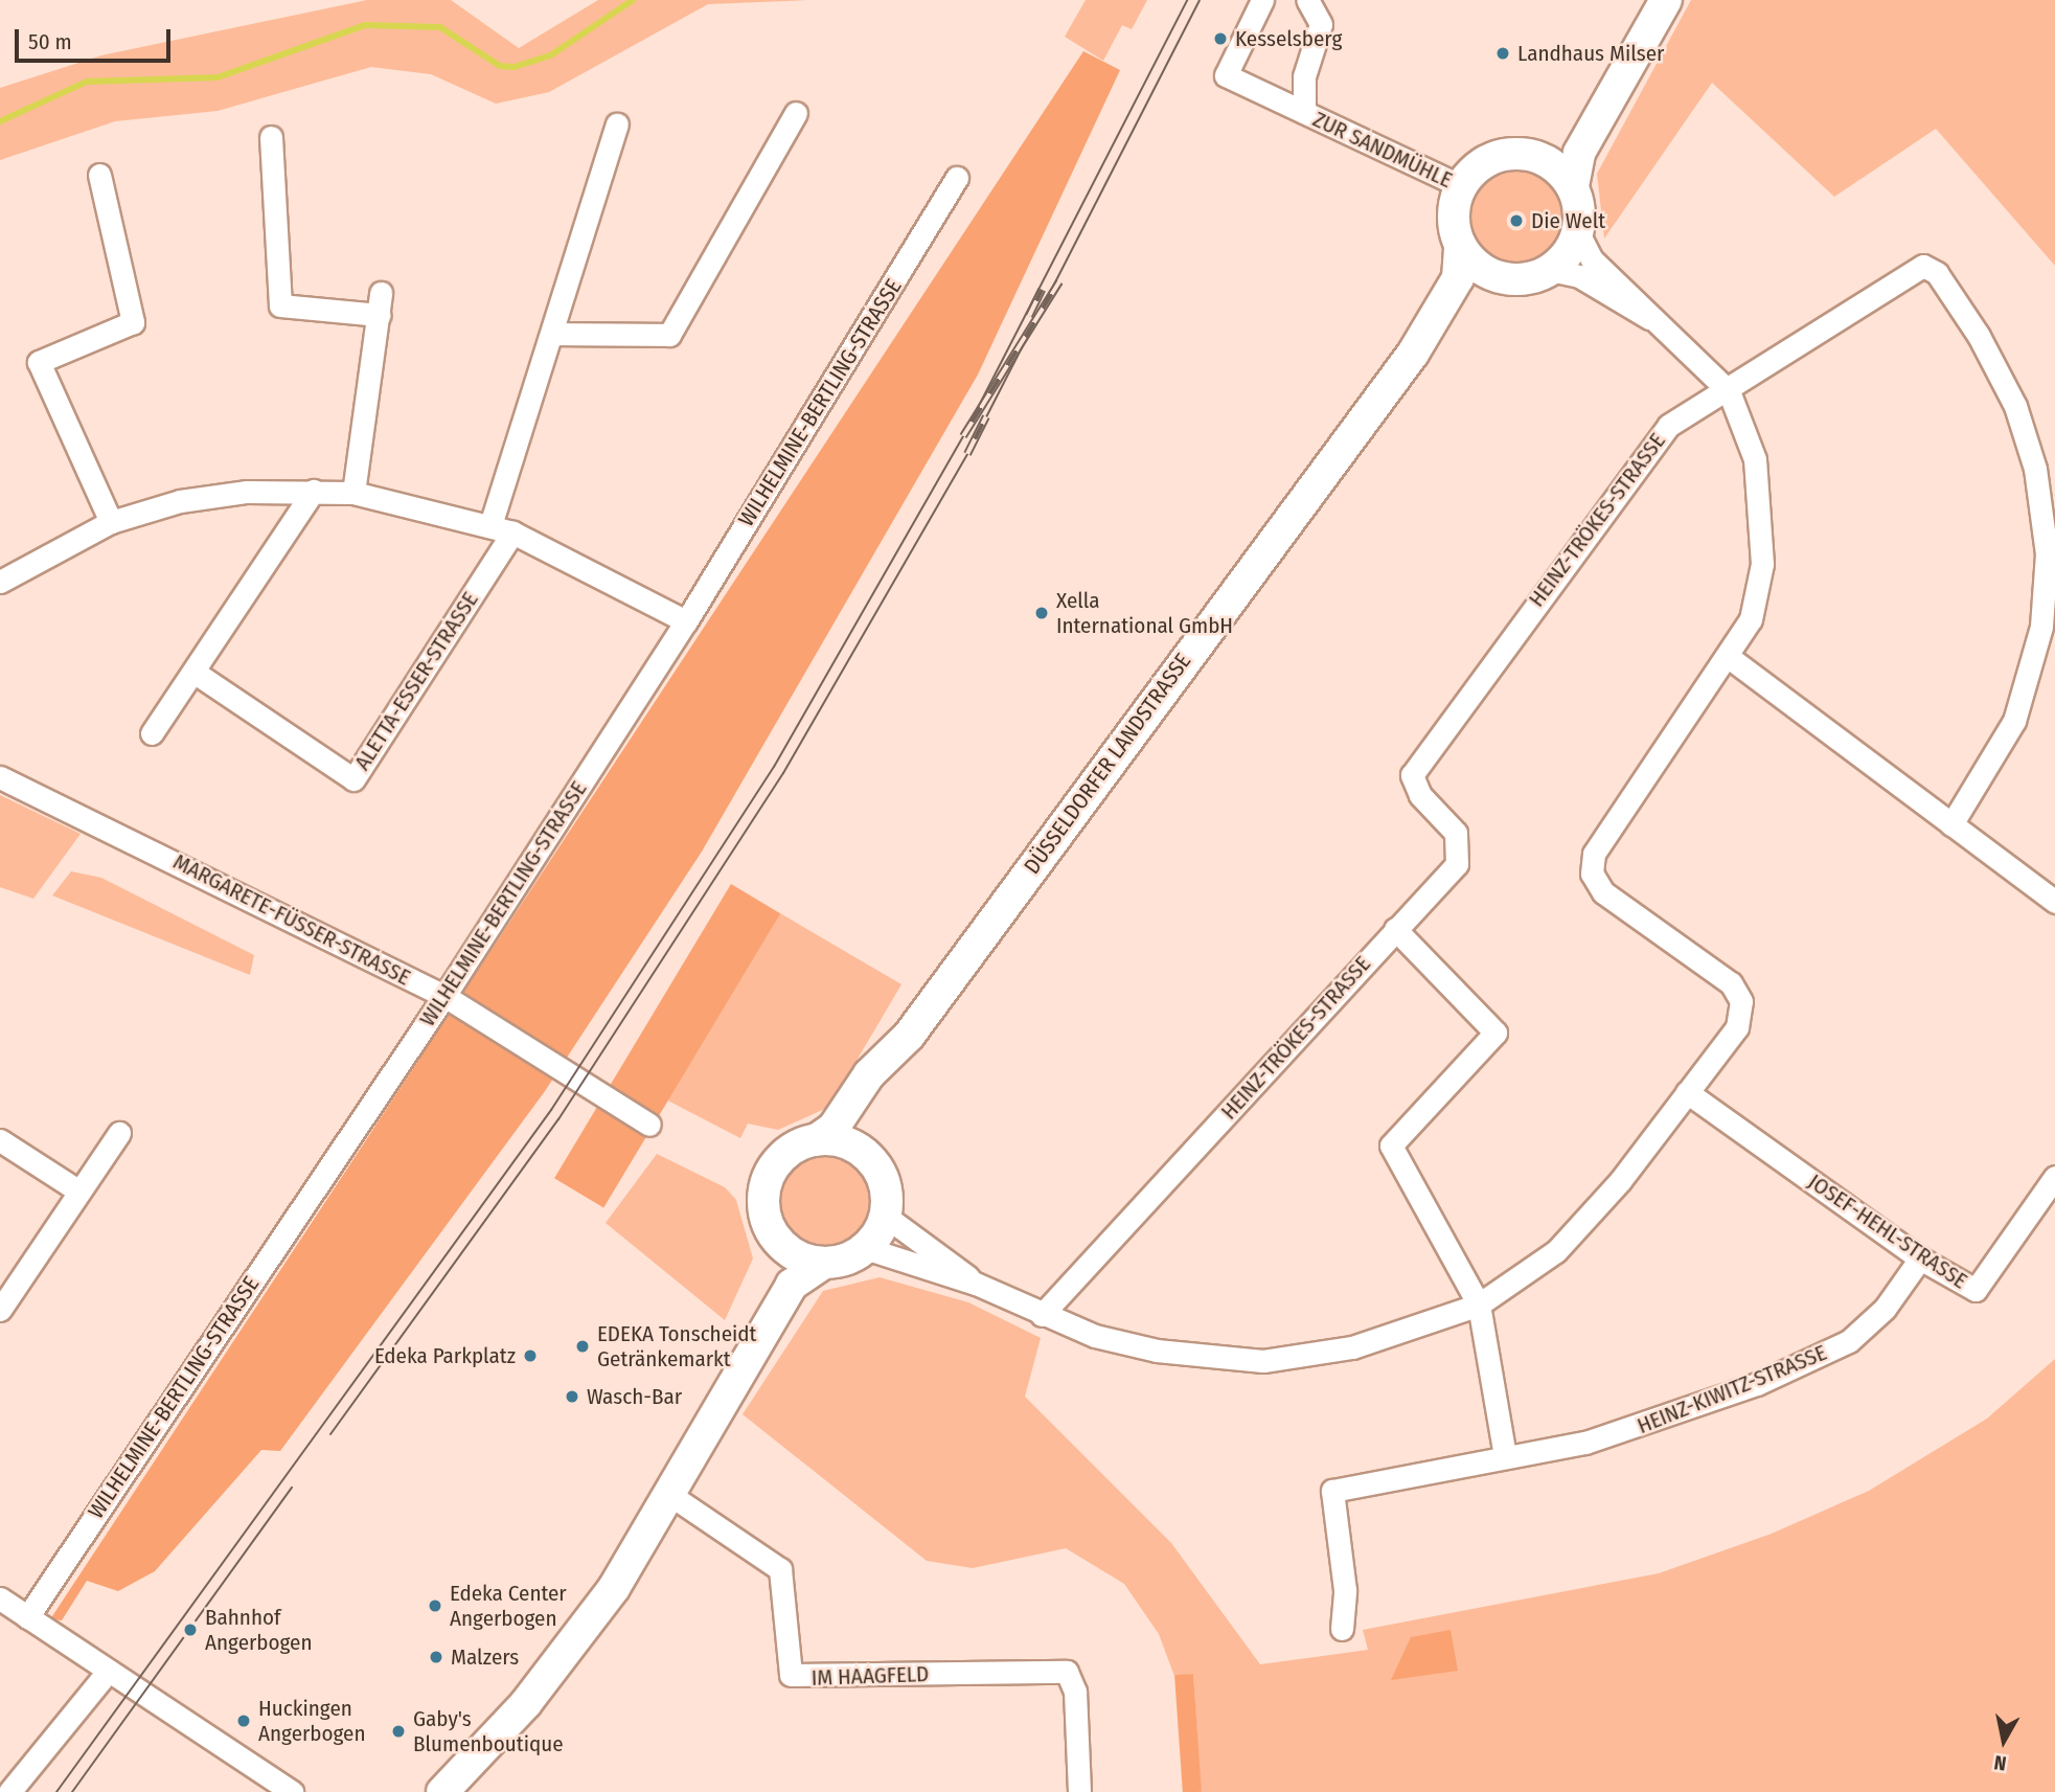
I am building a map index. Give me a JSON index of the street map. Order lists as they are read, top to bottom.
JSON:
{
  "streets": {
    "main road": ["DÜSSELDORFER LANDSTRASSE"],
    "street": [
      "ZUR SANDMÜHLE",
      "WILHELMINE-BERTLING-STRASSE",
      "HEINZ-TRÖKES-STRASSE",
      "ALETTA-ESSER-STRASSE",
      "MARGARETE-FÜSSER-STRASSE",
      "JOSEF-HEHL-STRASSE",
      "HEINZ-KIWITZ-STRASSE",
      "IM HAAGFELD"
    ]
  },
  "crossings": [
    ["ZUR SANDMÜHLE", "DÜSSELDORFER LANDSTRASSE"],
    ["WILHELMINE-BERTLING-STRASSE", "MARGARETE-FÜSSER-STRASSE"],
    ["JOSEF-HEHL-STRASSE", "HEINZ-KIWITZ-STRASSE"]
  ],
  "places": [
    "Kesselsberg",
    "Landhaus Milser",
    "Die Welt",
    "Xella International GmbH",
    "EDEKA Tonscheidt Getränkemarkt",
    "Edeka Parkplatz",
    "Wasch-Bar",
    "Edeka Center Angerbogen",
    "Bahnhof Angerbogen",
    "Malzers",
    "Huckingen Angerbogen",
    "Gaby's Blumenboutique"
  ],
  "scale_bar": "50 m",
  "north": "bottom"
}
